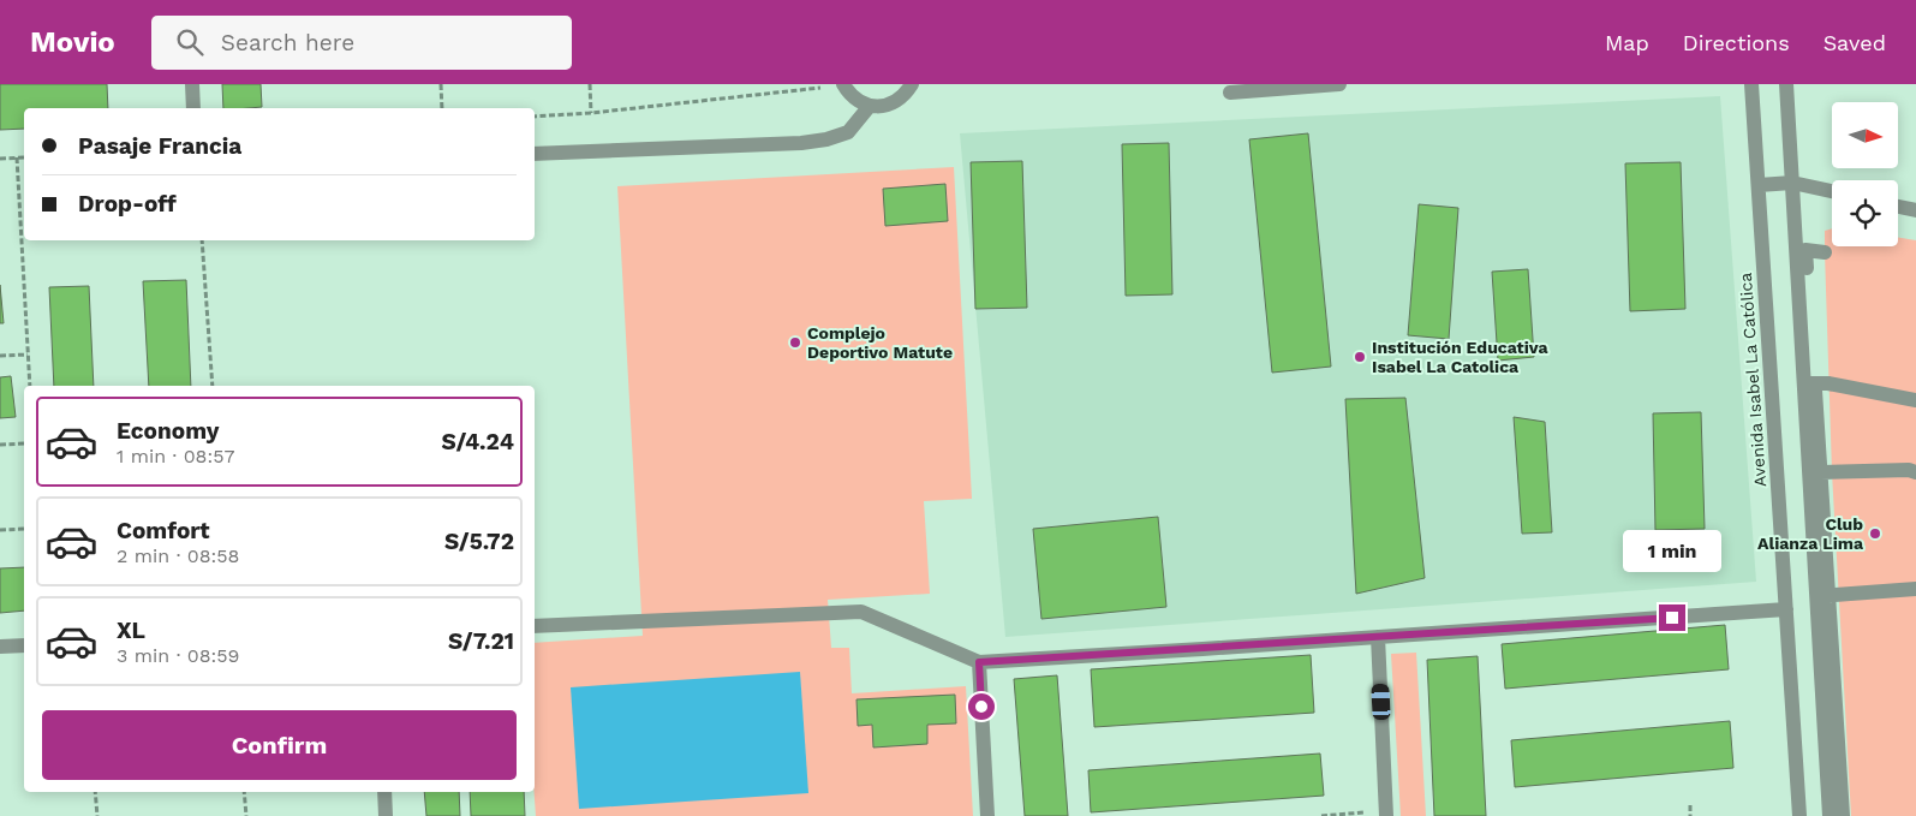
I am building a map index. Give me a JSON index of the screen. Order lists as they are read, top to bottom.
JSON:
{
  "streets": {
    "street": ["Avenida Isabel La Católica"]
  },
  "places": ["Complejo Deportivo Matute", "Institución Educativa Isabel La Catolica", "Club Alianza Lima"],
  "north": "right",
  "page": {
    "header": "Movio",
    "search": "Search here",
    "nav": ["Map", "Directions", "Saved"],
    "banner": ["Pasaje Francia", "Drop-off"],
    "list": [
      {
        "name": "Economy",
        "note": "1 min · 08:57",
        "value": "S/4.24"
      },
      {
        "name": "Comfort",
        "note": "2 min · 08:58",
        "value": "S/5.72"
      },
      {
        "name": "XL",
        "note": "3 min · 08:59",
        "value": "S/7.21"
      }
    ],
    "bubble": "1 min",
    "buttons": "Confirm"
  }
}
